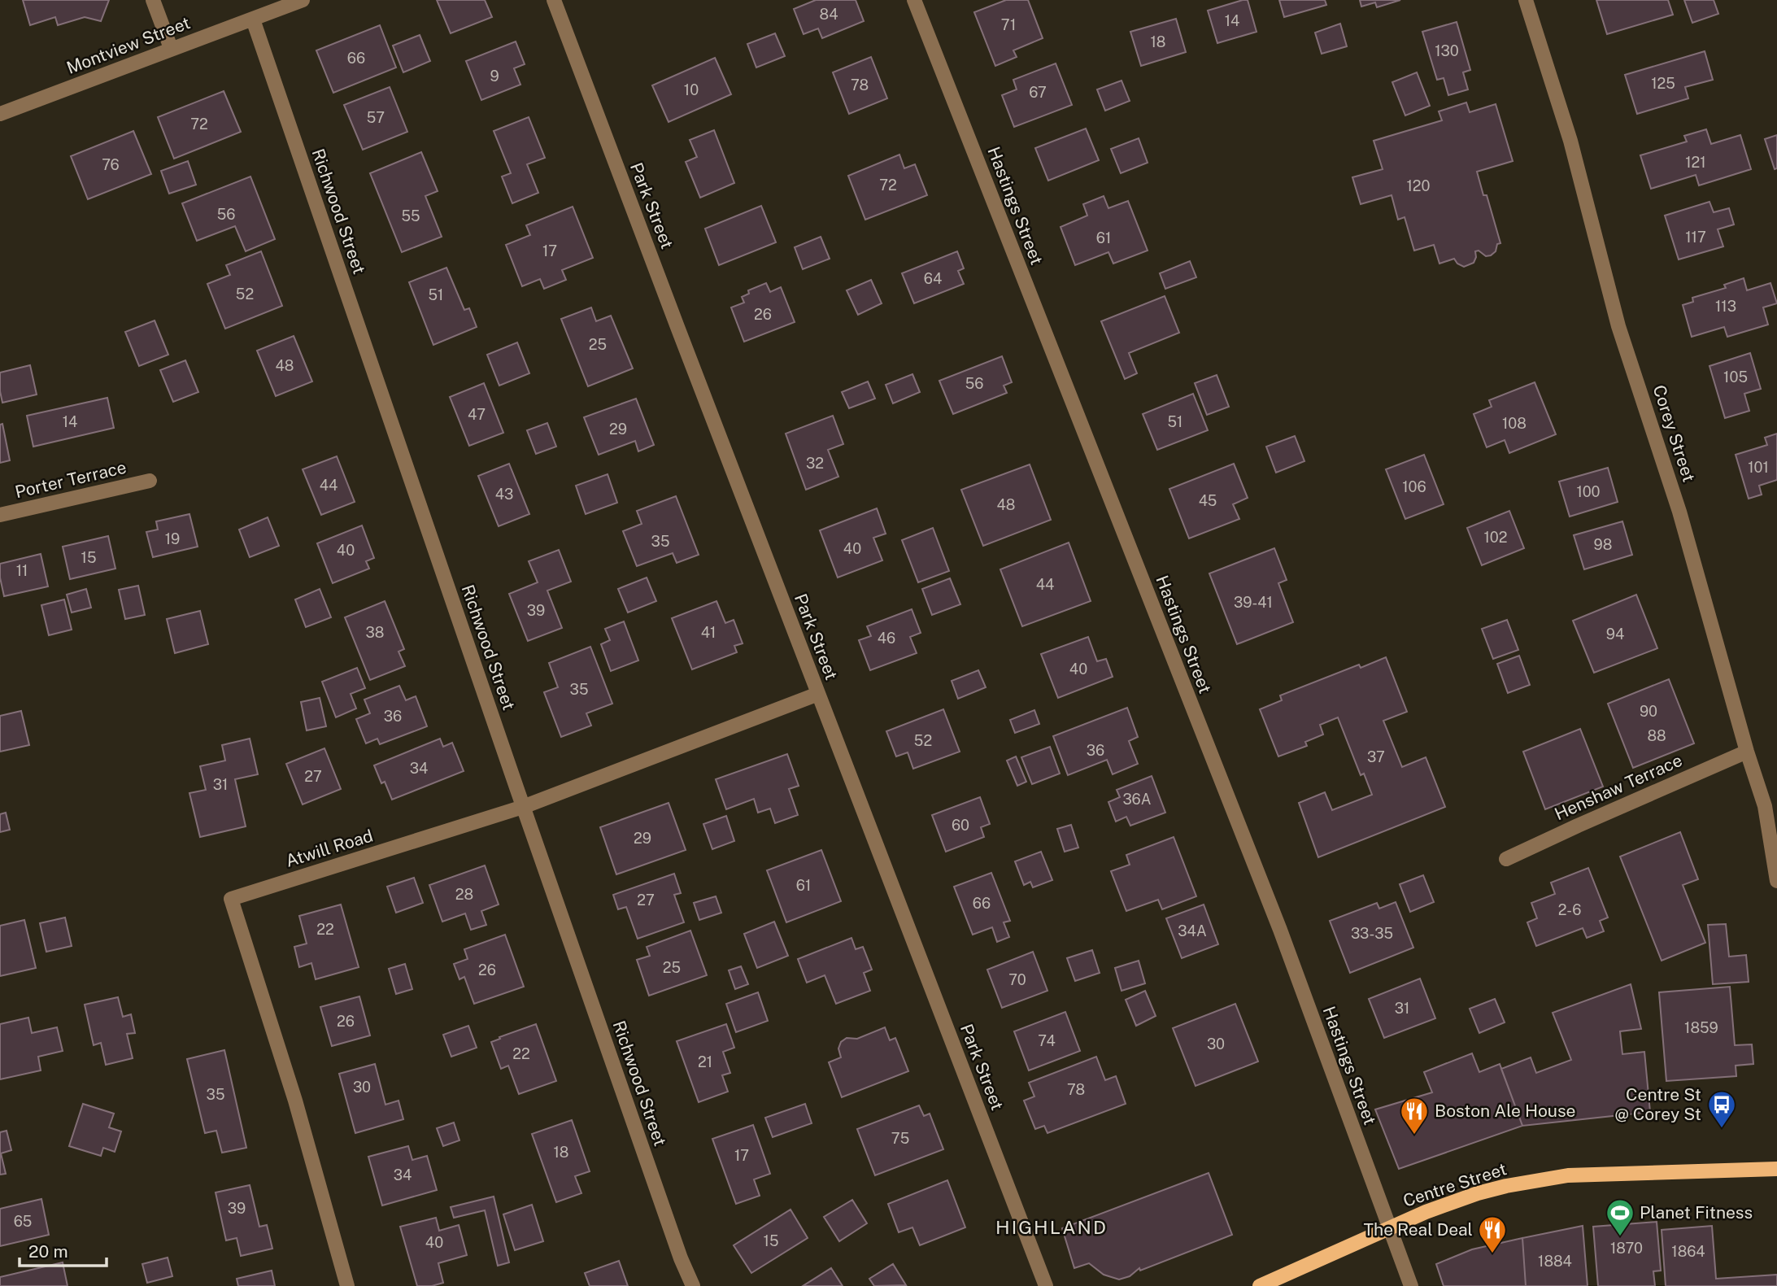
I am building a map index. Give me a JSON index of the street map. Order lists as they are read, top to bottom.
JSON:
{
  "streets": {
    "main road": ["Centre Street"],
    "street": [
      "Montview Street",
      "Park Street",
      "Hastings Street",
      "Richwood Street",
      "Corey Street",
      "Porter Terrace",
      "Henshaw Terrace",
      "Atwill Road"
    ]
  },
  "crossings": [
    ["Montview Street", "Richwood Street"],
    ["Park Street", "Atwill Road"],
    ["Hastings Street", "Centre Street"],
    ["Richwood Street", "Atwill Road"],
    ["Corey Street", "Henshaw Terrace"]
  ],
  "districts": ["HIGHLAND"],
  "places": {
    "bus stop": ["Centre St @ Corey St"],
    "restaurant": ["Boston Ale House", "The Real Deal"],
    "sports": ["Planet Fitness"]
  },
  "house_numbers": [
    "84",
    "14",
    "71",
    "18",
    "130",
    "66",
    "9",
    "125",
    "78",
    "10",
    "67",
    "57",
    "72",
    "121",
    "76",
    "72",
    "120",
    "56",
    "55",
    "117",
    "61",
    "17",
    "64",
    "52",
    "51",
    "113",
    "26",
    "25",
    "48",
    "105",
    "56",
    "47",
    "14",
    "51",
    "108",
    "29",
    "32",
    "101",
    "44",
    "106",
    "100",
    "43",
    "45",
    "48",
    "102",
    "19",
    "35",
    "98",
    "40",
    "40",
    "15",
    "11",
    "44",
    "39-41",
    "39",
    "38",
    "41",
    "94",
    "46",
    "40",
    "35",
    "90",
    "36",
    "88",
    "52",
    "36",
    "37",
    "34",
    "27",
    "31",
    "36A",
    "60",
    "29",
    "61",
    "28",
    "27",
    "66",
    "2-6",
    "22",
    "34A",
    "33-35",
    "25",
    "26",
    "70",
    "31",
    "26",
    "1859",
    "74",
    "30",
    "22",
    "21",
    "30",
    "78",
    "35",
    "75",
    "18",
    "17",
    "34",
    "39",
    "65",
    "15",
    "40",
    "1870",
    "1864",
    "1884"
  ],
  "scale_bar": "20 m"
}
